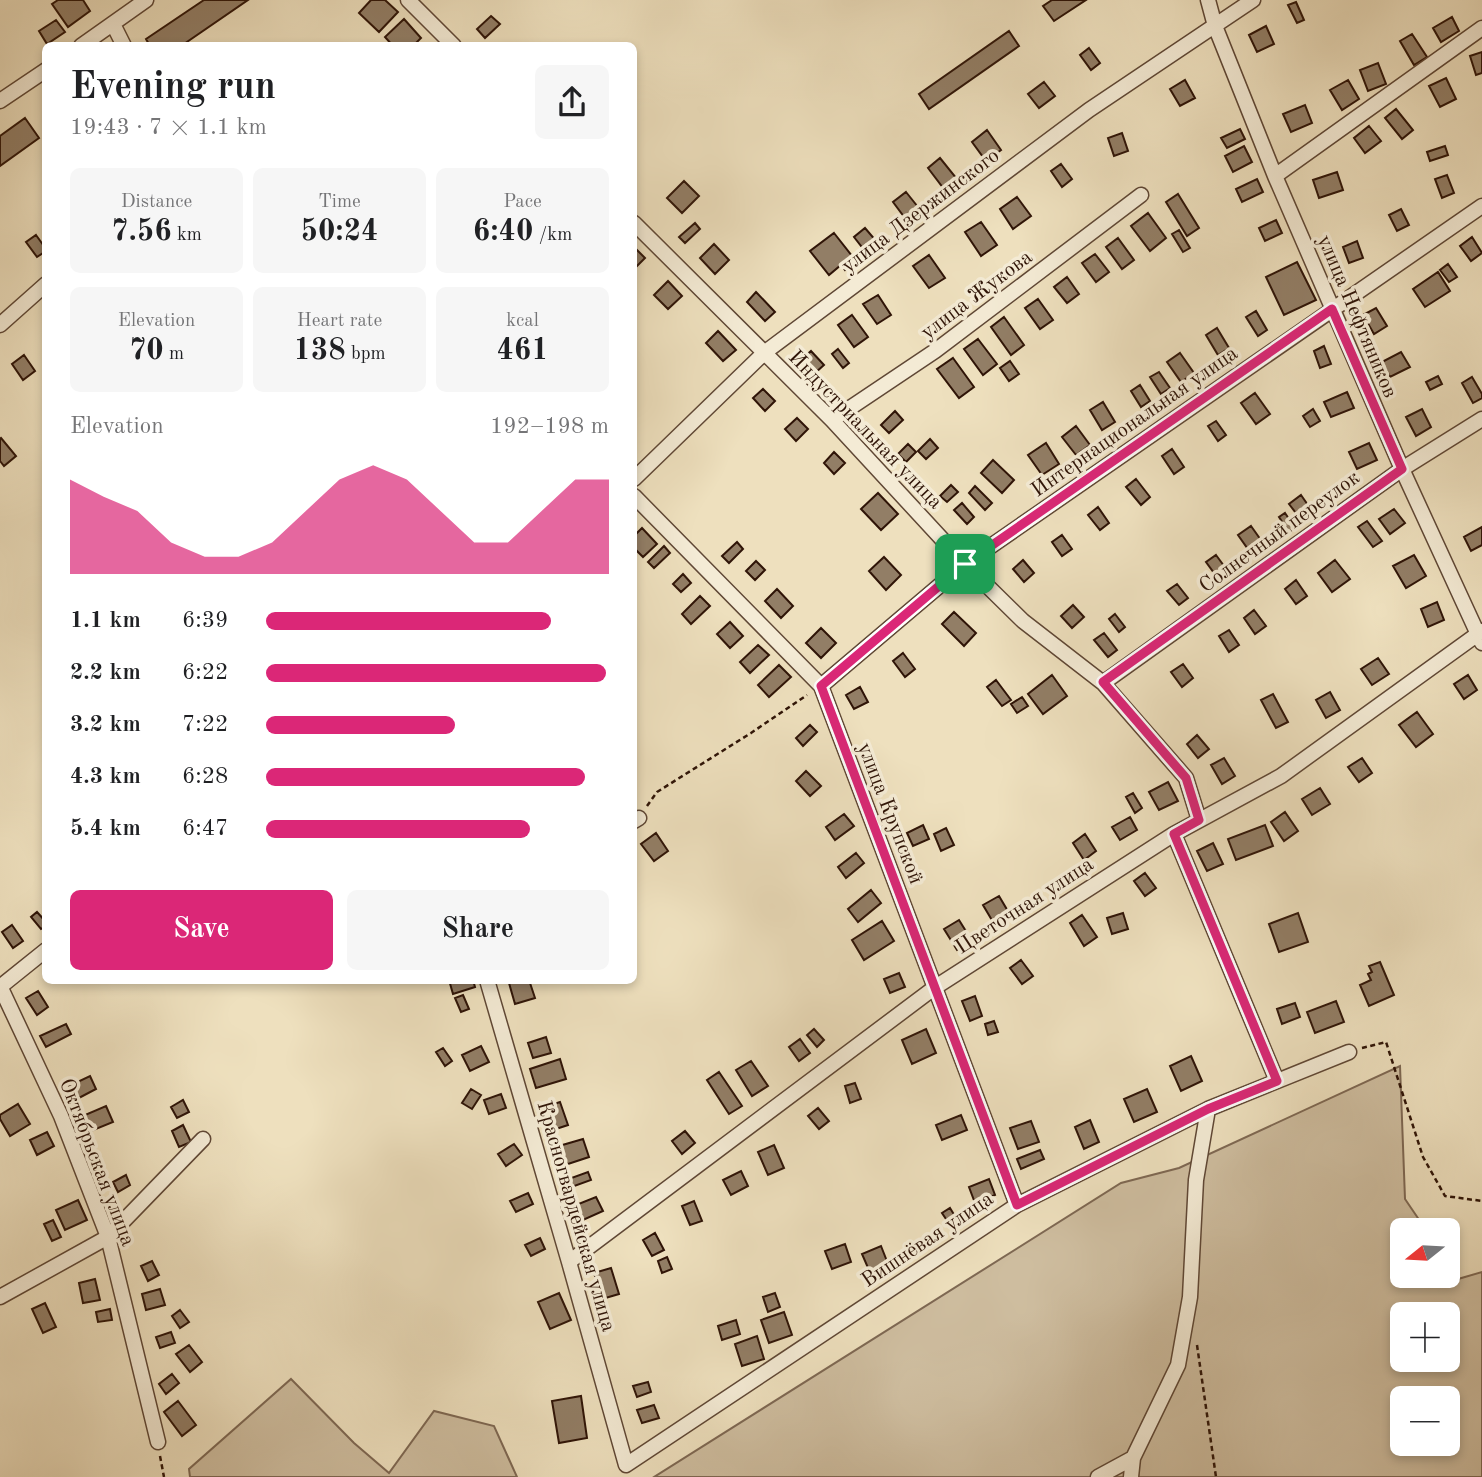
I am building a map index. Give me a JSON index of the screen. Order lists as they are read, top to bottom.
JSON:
{
  "streets": {
    "street": [
      "улица Дзержинского",
      "улица Жукова",
      "улица Нефтяников",
      "Интернациональная улица",
      "Индустриальная улица",
      "Солнечный переулок",
      "улица Крупской",
      "Цветочная улица",
      "Октябрьская улица",
      "Красногвардейская улица",
      "Вишнёвая улица"
    ]
  },
  "crossings": [
    ["улица Дзержинского", "улица Нефтяников"],
    ["улица Дзержинского", "Индустриальная улица"],
    ["улица Жукова", "Индустриальная улица"],
    ["улица Нефтяников", "Интернациональная улица"],
    ["улица Нефтяников", "Солнечный переулок"],
    ["улица Нефтяников", "Цветочная улица"],
    ["Интернациональная улица", "Индустриальная улица"],
    ["Интернациональная улица", "улица Крупской"],
    ["Индустриальная улица", "Солнечный переулок"],
    ["Индустриальная улица", "Цветочная улица"],
    ["улица Крупской", "Цветочная улица"],
    ["улица Крупской", "Вишнёвая улица"],
    ["Цветочная улица", "Красногвардейская улица"],
    ["Красногвардейская улица", "Вишнёвая улица"]
  ],
  "north": "left",
  "page": {
    "heading": ["Evening run", "19:43 · 7 × 1.1 km"],
    "stats": [
      ["Distance", "7.56 km"],
      ["Time", "50:24"],
      ["Pace", "6:40 /km"],
      ["Elevation", "70 m"],
      ["Heart rate", "138 bpm"],
      ["kcal", "461"]
    ],
    "chart": ["Elevation", "192–198 m"],
    "list": [
      {
        "name": "1.1 km",
        "note": "6:39"
      },
      {
        "name": "2.2 km",
        "note": "6:22"
      },
      {
        "name": "3.2 km",
        "note": "7:22"
      },
      {
        "name": "4.3 km",
        "note": "6:28"
      },
      {
        "name": "5.4 km",
        "note": "6:47"
      }
    ],
    "buttons": ["Save", "Share"],
    "map_buttons": ["+", "−"]
  }
}
